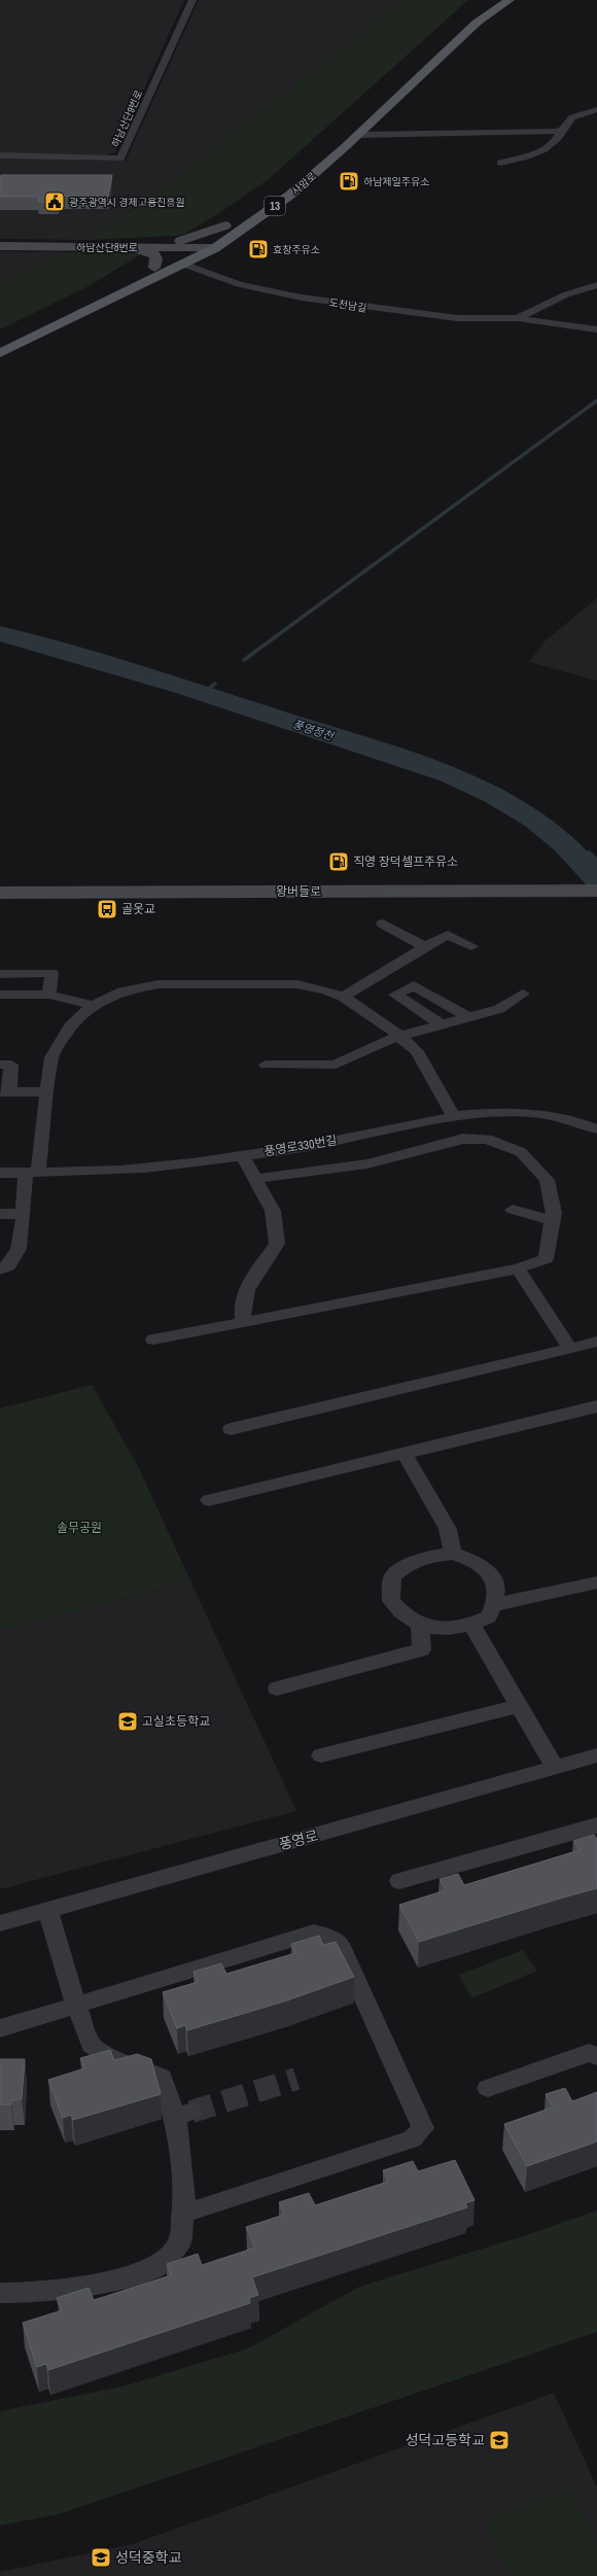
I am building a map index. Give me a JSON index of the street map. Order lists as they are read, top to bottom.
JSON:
{
  "streets": {
    "main road": ["사암로", "13"],
    "street": [
      "하남산단9번로",
      "하남산단8번로",
      "도천남길",
      "왕버들로",
      "풍영로330번길",
      "풍영로"
    ]
  },
  "crossings": [
    ["사암로", "하남산단8번로"],
    ["사암로", "도천남길"]
  ],
  "water": ["풍영정천"],
  "parks": ["솔무공원"],
  "places": {
    "fuel station": ["하남제일주유소", "효창주유소", "직영 장덕셀프주유소"],
    "public building": ["광주광역시 경제고용진흥원"],
    "bus stop": ["골옷교"],
    "school or university": ["고실초등학교", "성덕고등학교", "성덕중학교"]
  }
}
